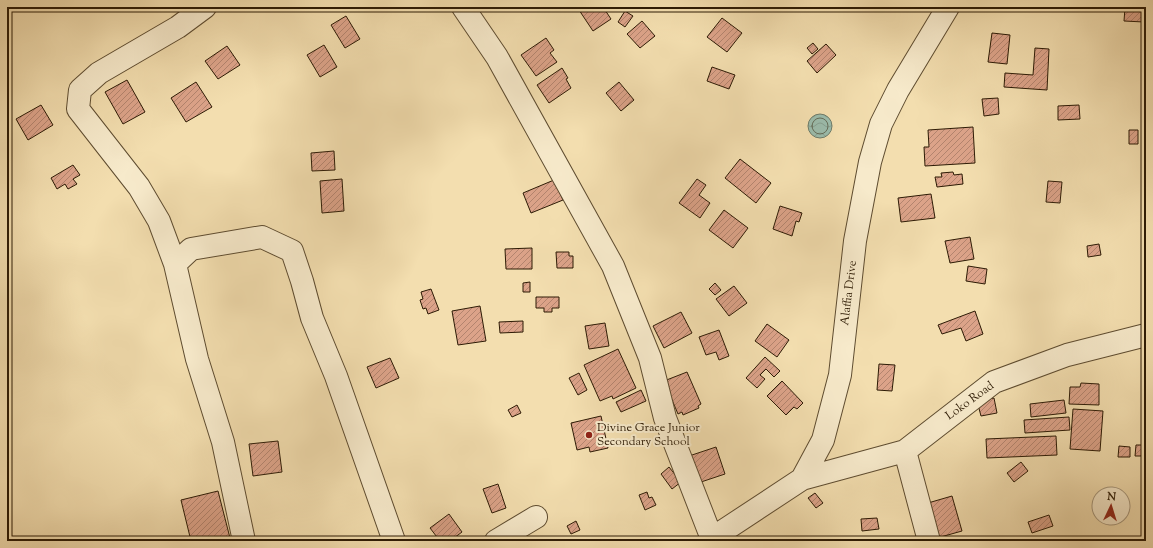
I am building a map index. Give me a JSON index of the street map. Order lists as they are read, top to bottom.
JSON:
{
  "streets": {
    "street": ["Alaffia Drive", "Loko Road"]
  },
  "crossings": [
    ["Alaffia Drive", "Loko Road"]
  ],
  "places": ["Divine Grace Junior Secondary School"],
  "north": "top"
}
